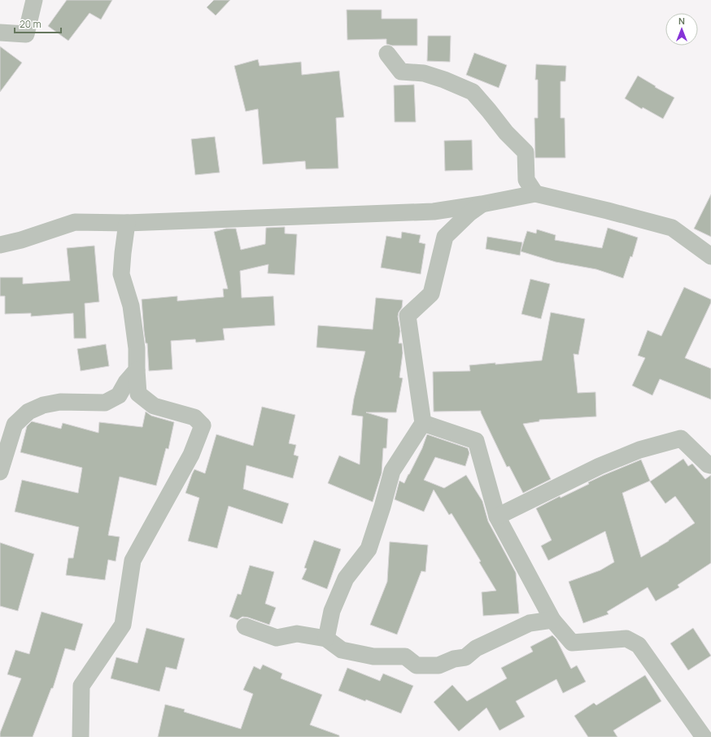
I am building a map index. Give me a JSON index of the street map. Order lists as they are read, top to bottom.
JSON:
{
  "scale_bar": "20 m",
  "north": "top"
}
